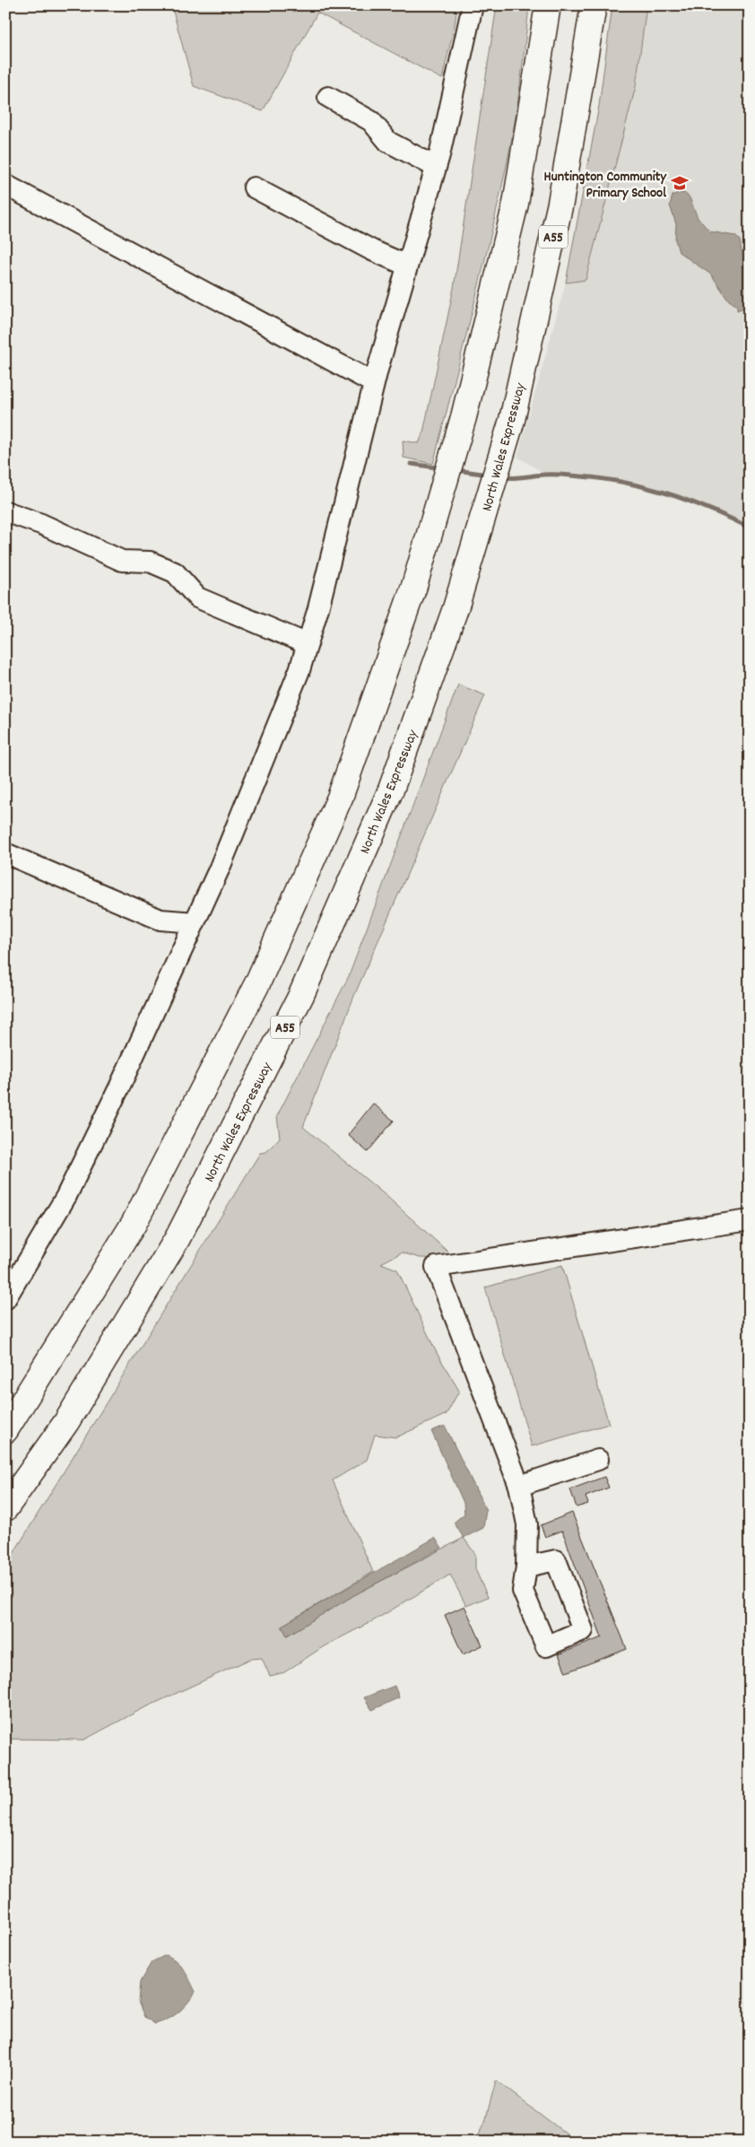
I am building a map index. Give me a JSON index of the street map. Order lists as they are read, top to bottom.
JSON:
{
  "streets": {
    "highway": ["A55", "North Wales Expressway"]
  },
  "places": {
    "school or university": ["Huntington Community Primary School"]
  }
}
